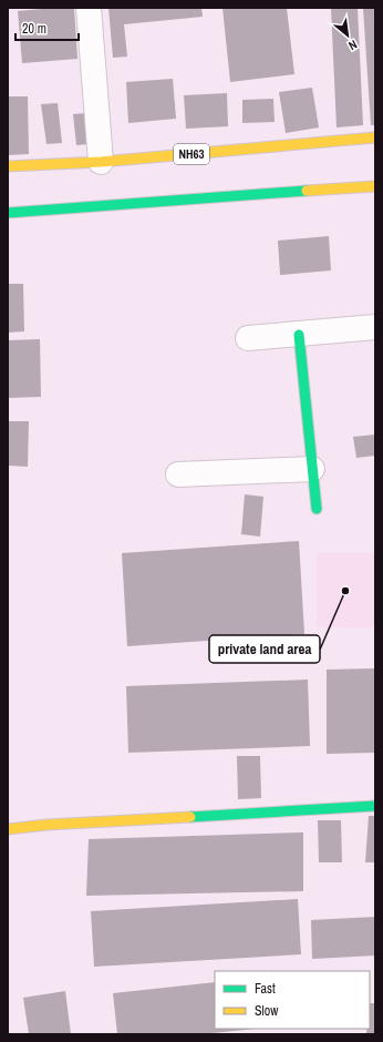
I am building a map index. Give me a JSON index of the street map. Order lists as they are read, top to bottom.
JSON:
{
  "streets": {
    "main road": ["NH63"]
  },
  "places": ["private land area"],
  "legend": ["Fast", "Slow"],
  "scale_bar": "20 m",
  "north": "bottom right"
}
